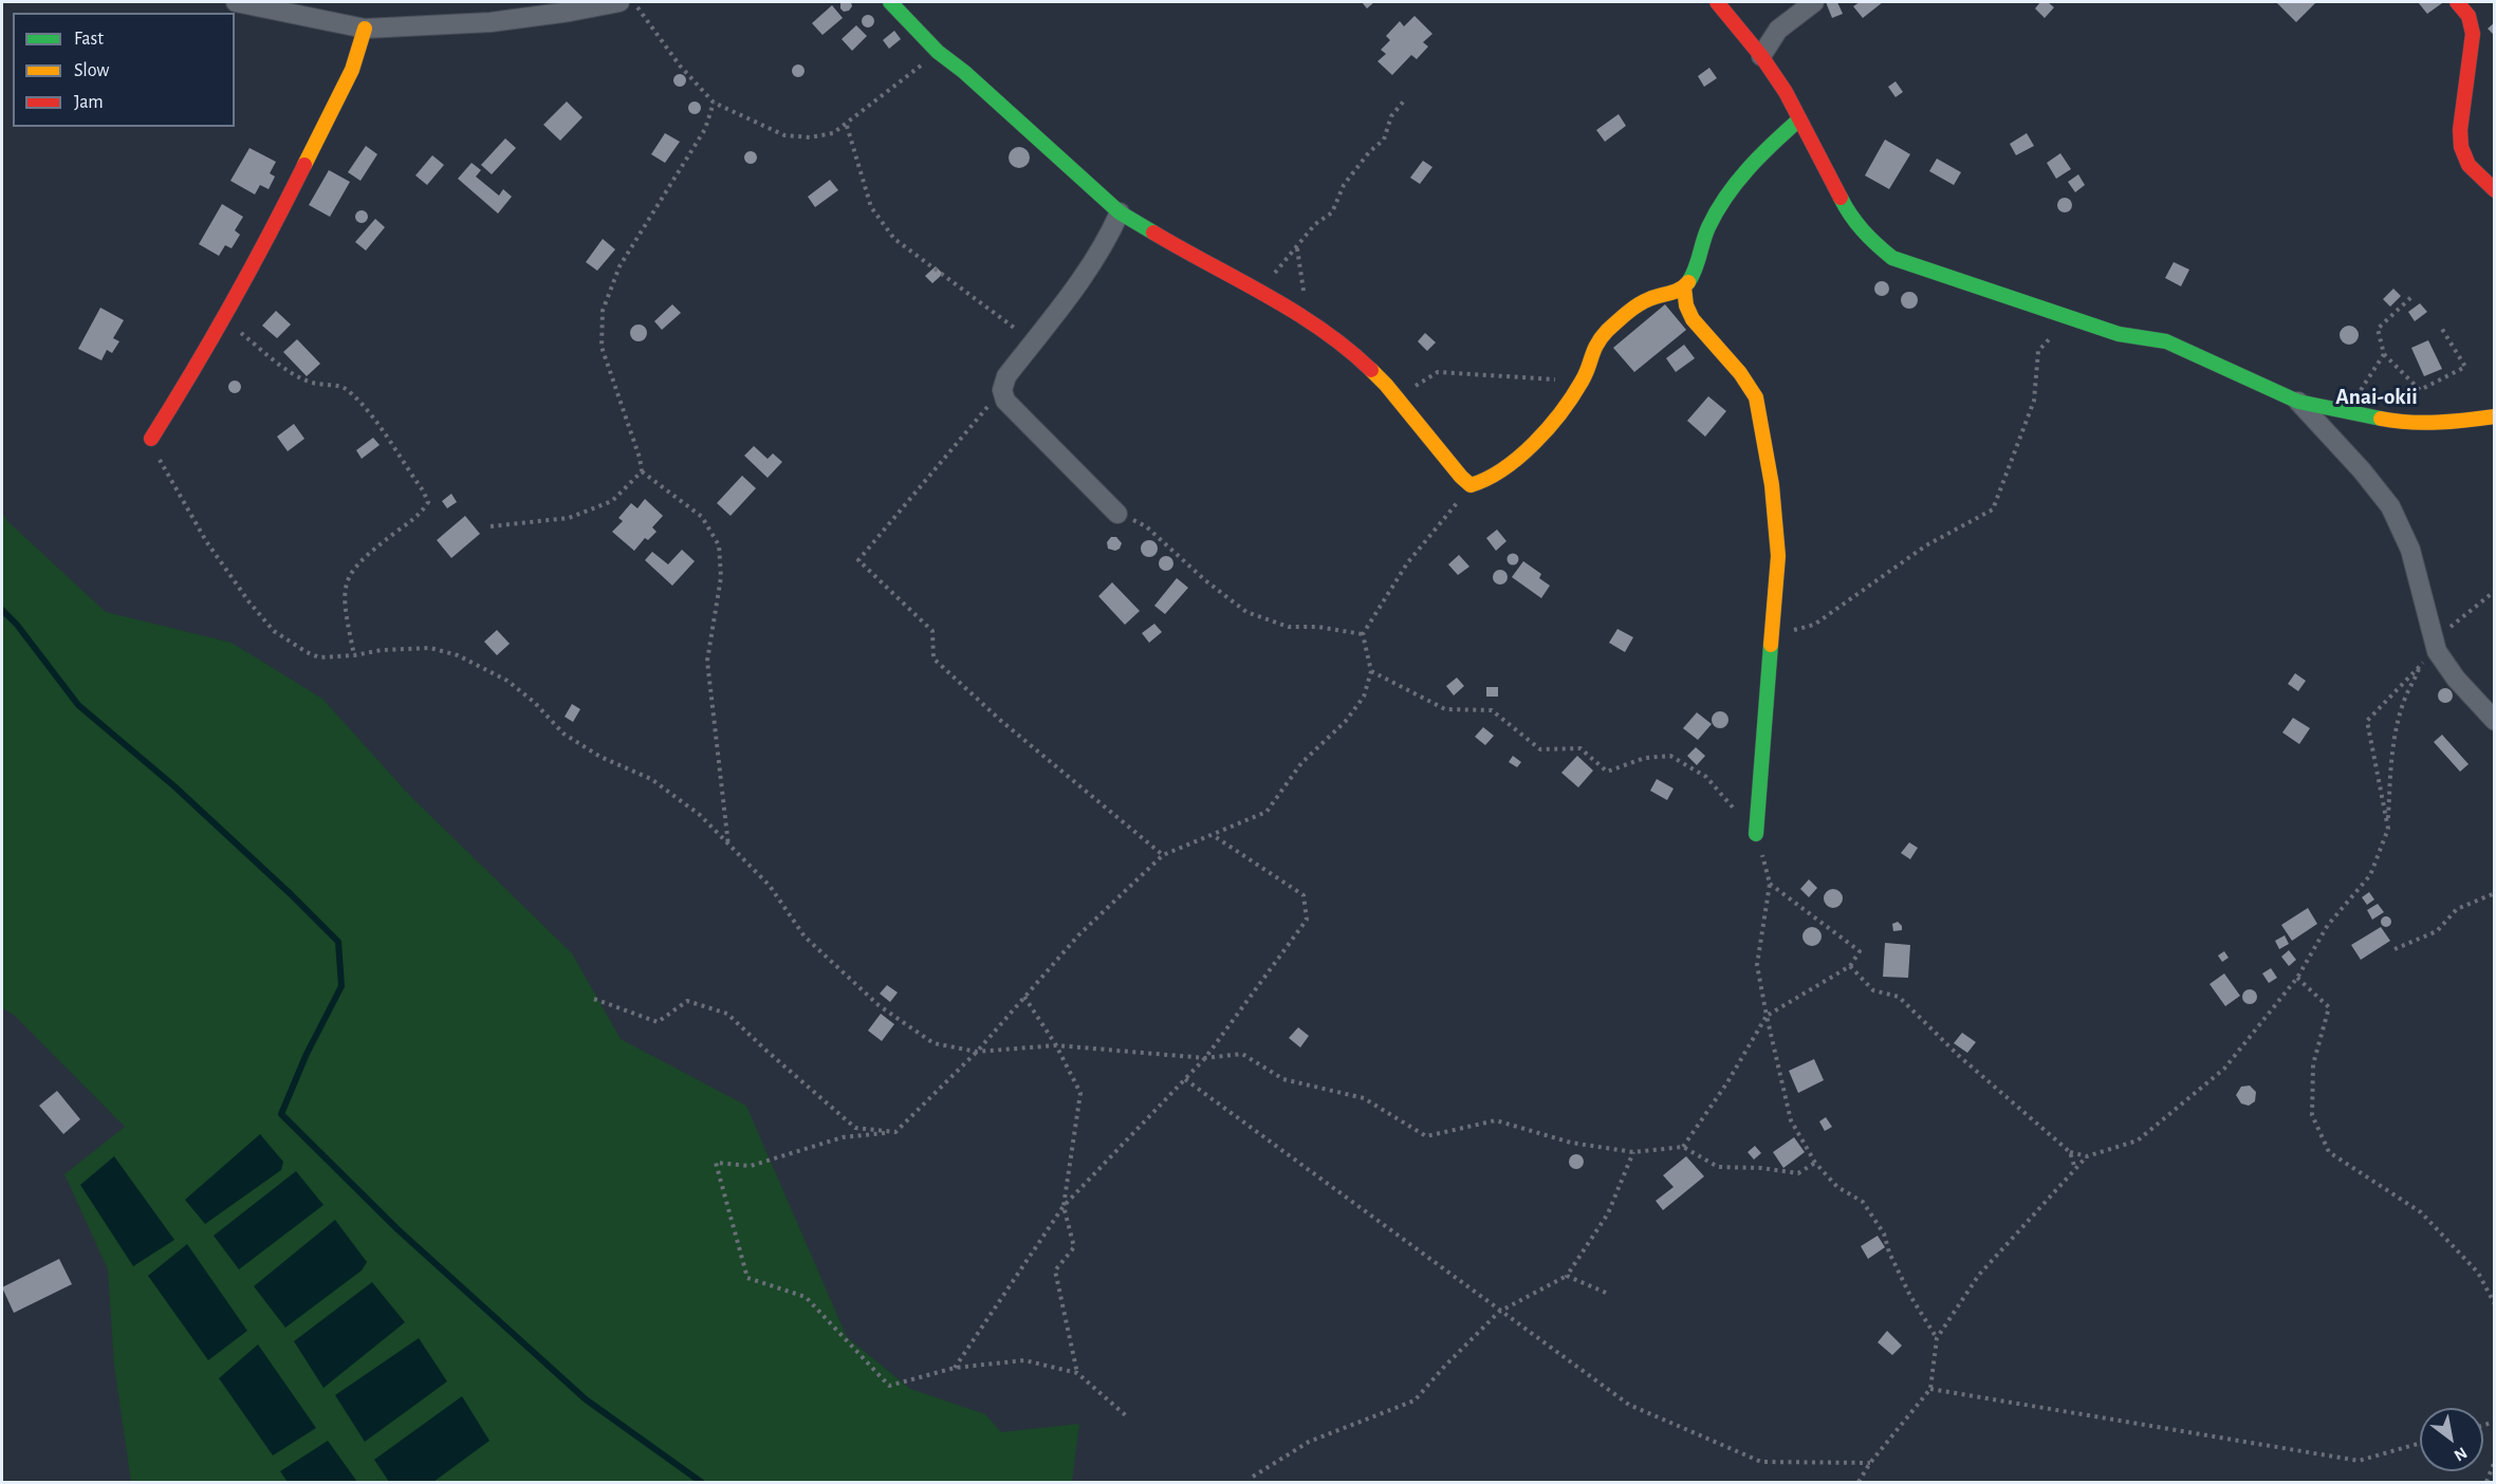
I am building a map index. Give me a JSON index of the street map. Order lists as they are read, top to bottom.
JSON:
{
  "districts": ["Anai-okii"],
  "legend": ["Fast", "Slow", "Jam"],
  "north": "bottom right"
}
